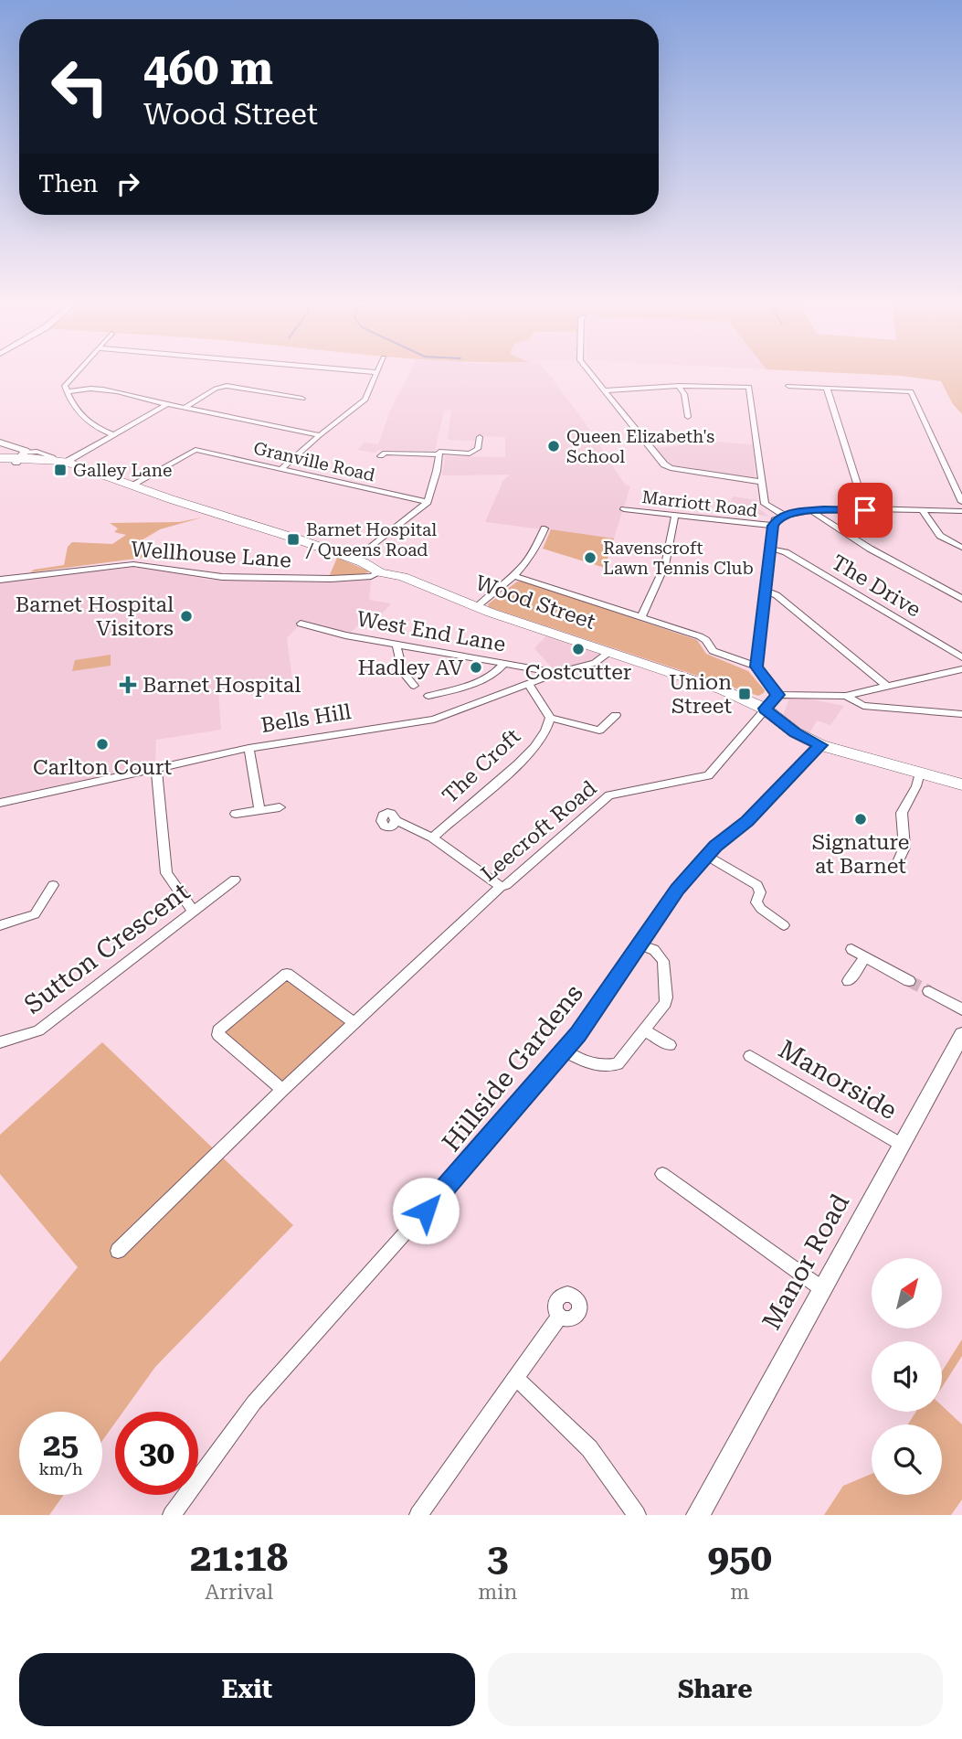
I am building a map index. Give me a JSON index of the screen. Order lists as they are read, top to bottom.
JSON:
{
  "streets": {
    "main road": ["Wood Street"],
    "street": [
      "Granville Road",
      "Marriott Road",
      "Wellhouse Lane",
      "The Drive",
      "West End Lane",
      "Bells Hill",
      "The Croft",
      "Leecroft Road",
      "Sutton Crescent",
      "Hillside Gardens",
      "Manorside",
      "Manor Road"
    ]
  },
  "crossings": [
    ["Granville Road", "Wood Street"],
    ["Wellhouse Lane", "Wood Street"],
    ["Wood Street", "Bells Hill"],
    ["Wood Street", "Leecroft Road"],
    ["Wood Street", "Hillside Gardens"],
    ["West End Lane", "Bells Hill"],
    ["Manorside", "Manor Road"]
  ],
  "places": {
    "other": [
      "Queen Elizabeth's School",
      "Ravenscroft Lawn Tennis Club",
      "Barnet Hospital Visitors",
      "Costcutter",
      "Hadley AV",
      "Carlton Court",
      "Signature at Barnet"
    ],
    "transit": ["Galley Lane", "Barnet Hospital / Queens Road", "Union Street"],
    "health": ["Barnet Hospital"]
  },
  "north": "top right",
  "page": {
    "turn": ["460 m", "Wood Street"],
    "then": "Then",
    "speed": "25 km/h",
    "limit": "30",
    "eta": [
      "21:18",
      "Arrival",
      "3",
      "min",
      "950",
      "m"
    ],
    "buttons": ["Exit", "Share"]
  }
}
